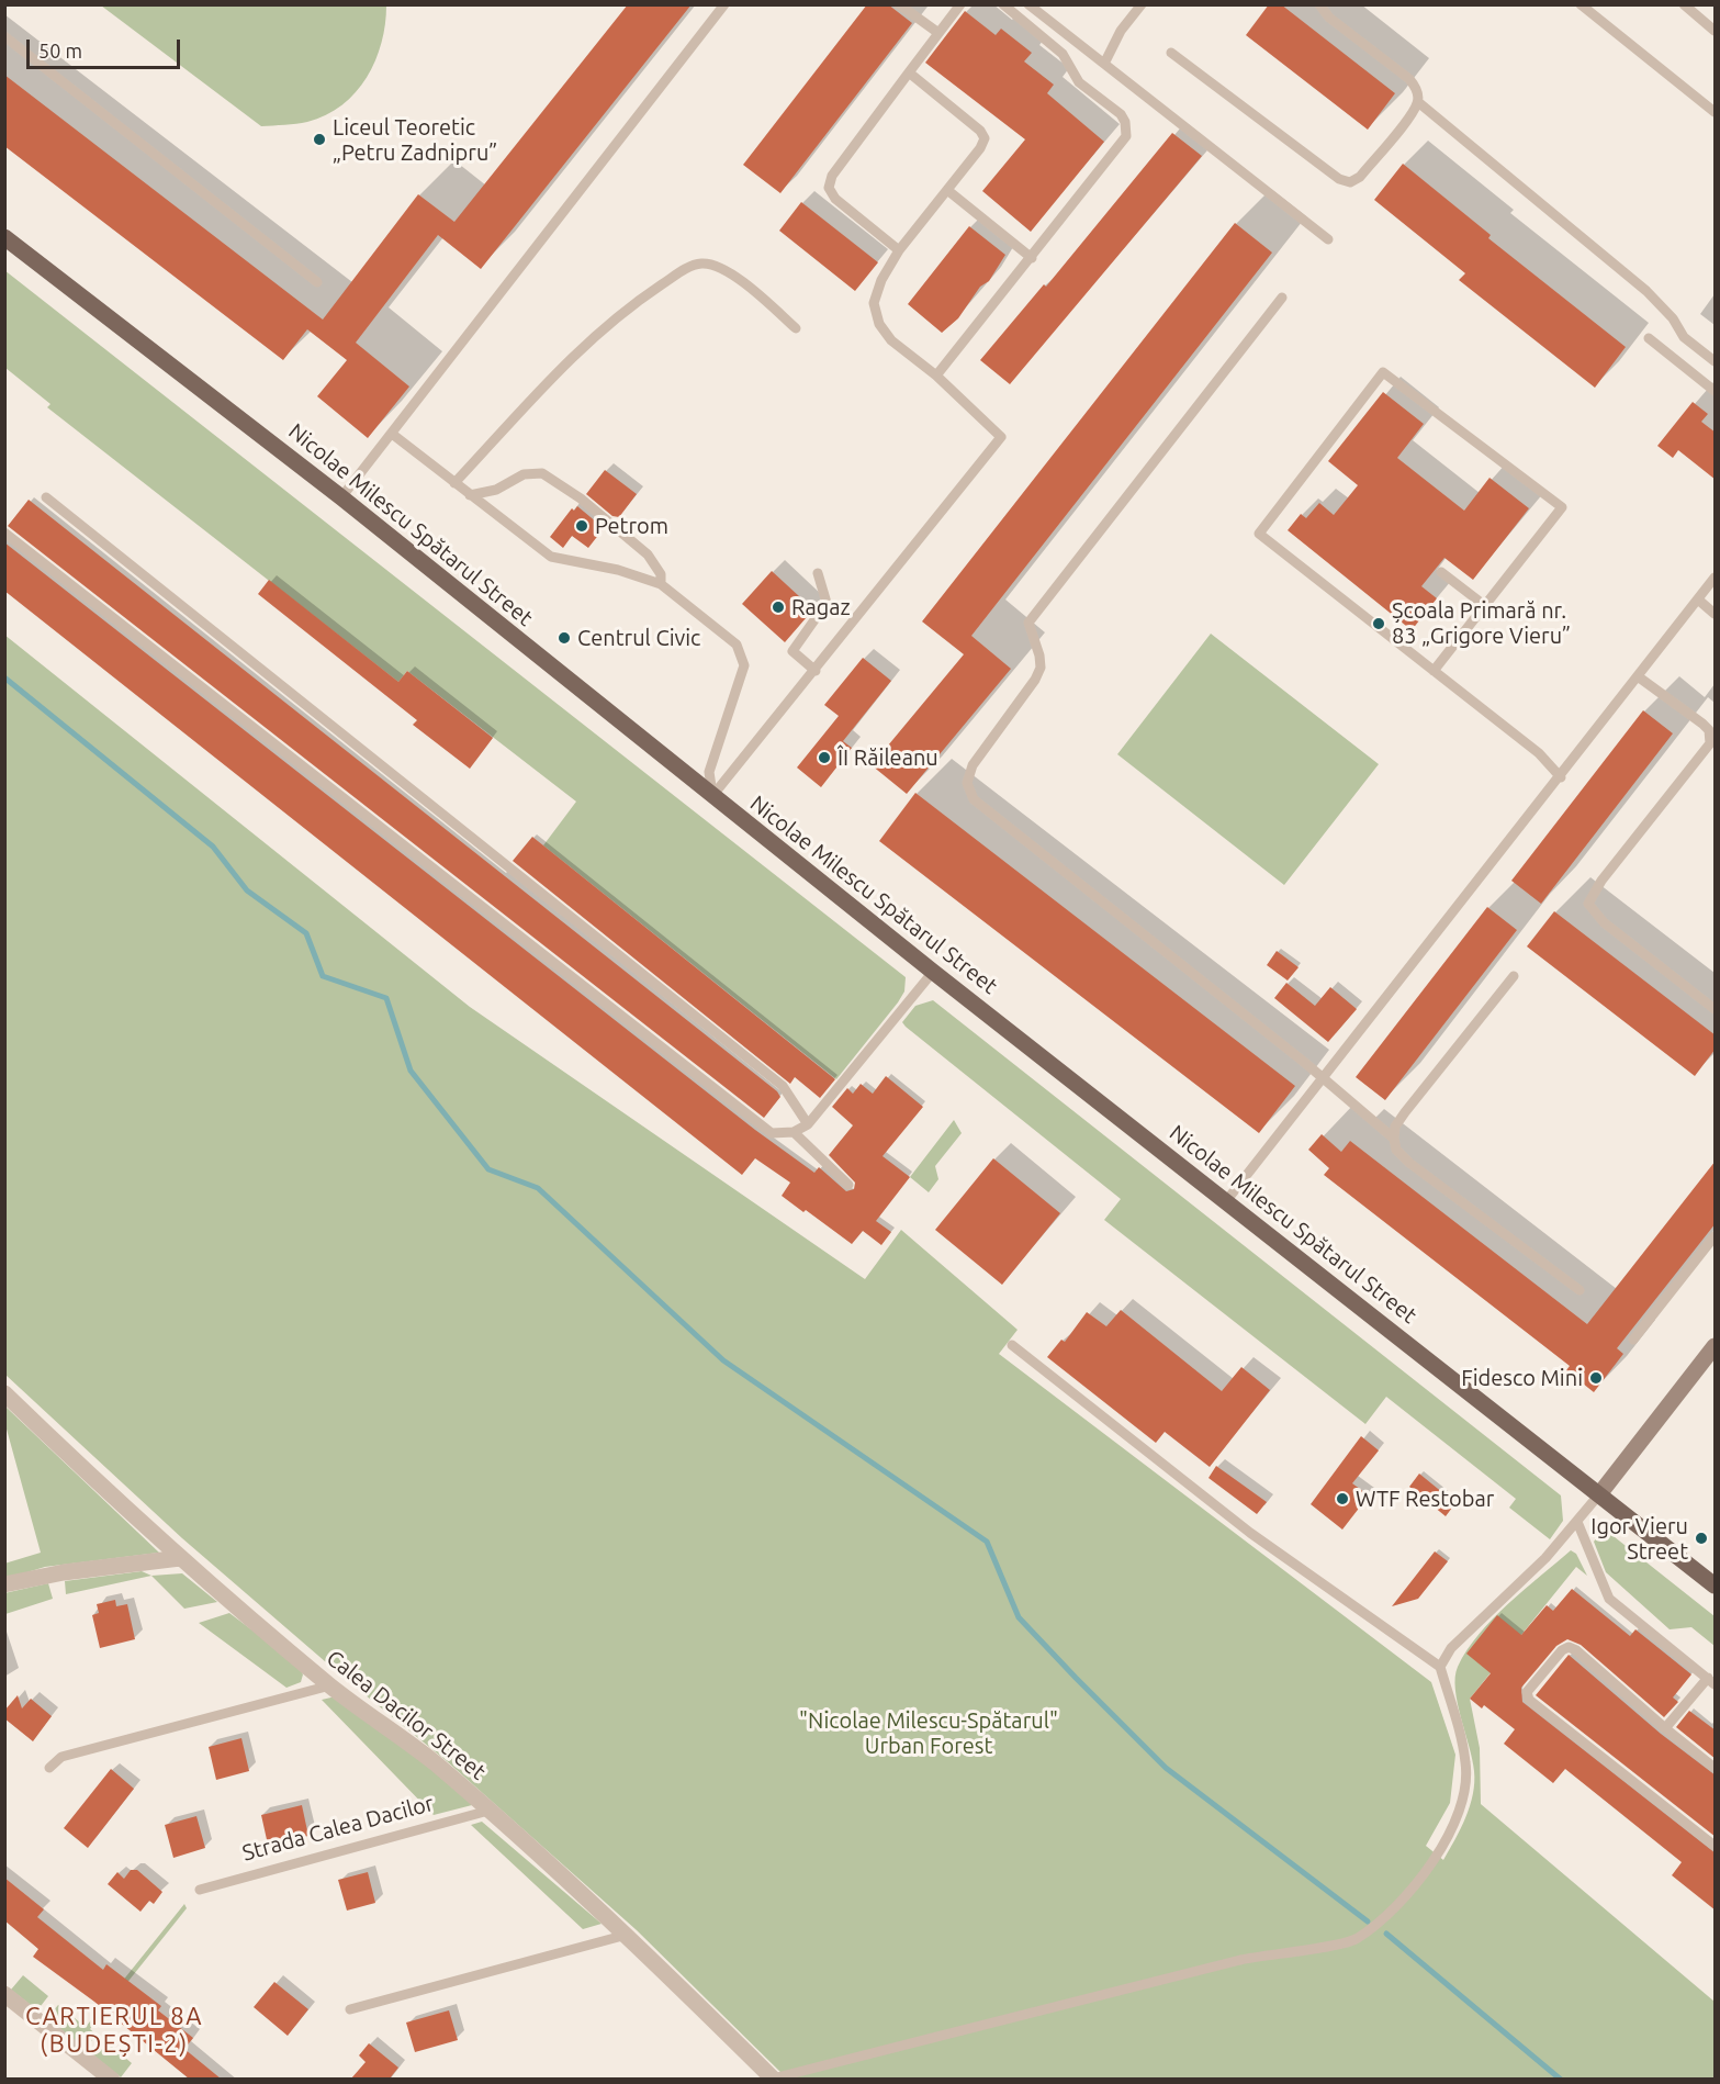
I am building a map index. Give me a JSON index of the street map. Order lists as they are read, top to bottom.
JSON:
{
  "streets": {
    "main road": ["Nicolae Milescu Spătarul Street"],
    "street": ["Calea Dacilor Street"],
    "lane": ["Strada Calea Dacilor"]
  },
  "crossings": [
    ["Calea Dacilor Street", "Strada Calea Dacilor"]
  ],
  "districts": ["CARTIERUL 8A (BUDEȘTI-2)"],
  "parks": ["\"Nicolae Milescu-Spătarul\" Urban Forest"],
  "places": [
    "Liceul Teoretic „Petru Zadnipru”",
    "Petrom",
    "Ragaz",
    "Școala Primară nr. 83 „Grigore Vieru”",
    "Centrul Civic",
    "ÎI Răileanu",
    "Fidesco Mini",
    "WTF Restobar",
    "Igor Vieru Street"
  ],
  "scale_bar": "50 m"
}
